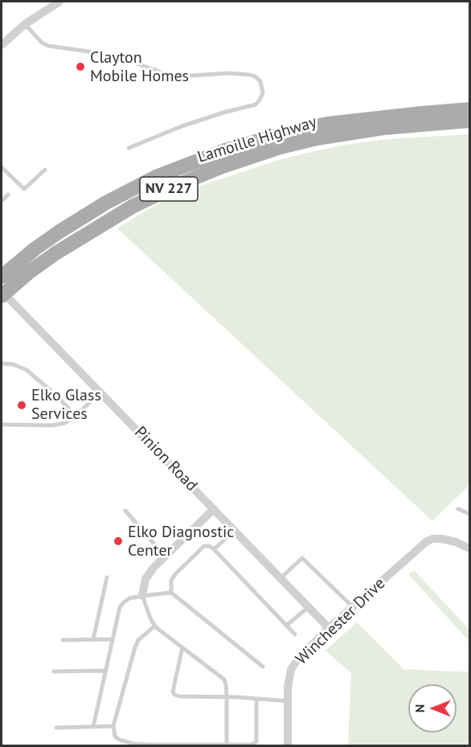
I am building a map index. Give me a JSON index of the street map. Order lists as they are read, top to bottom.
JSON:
{
  "streets": {
    "main road": ["Lamoille Highway", "NV 227"],
    "street": ["Pinion Road", "Winchester Drive"]
  },
  "crossings": [
    ["Lamoille Highway", "Pinion Road"],
    ["Pinion Road", "Winchester Drive"]
  ],
  "places": ["Clayton Mobile Homes", "Elko Glass Services", "Elko Diagnostic Center"],
  "north": "left"
}
